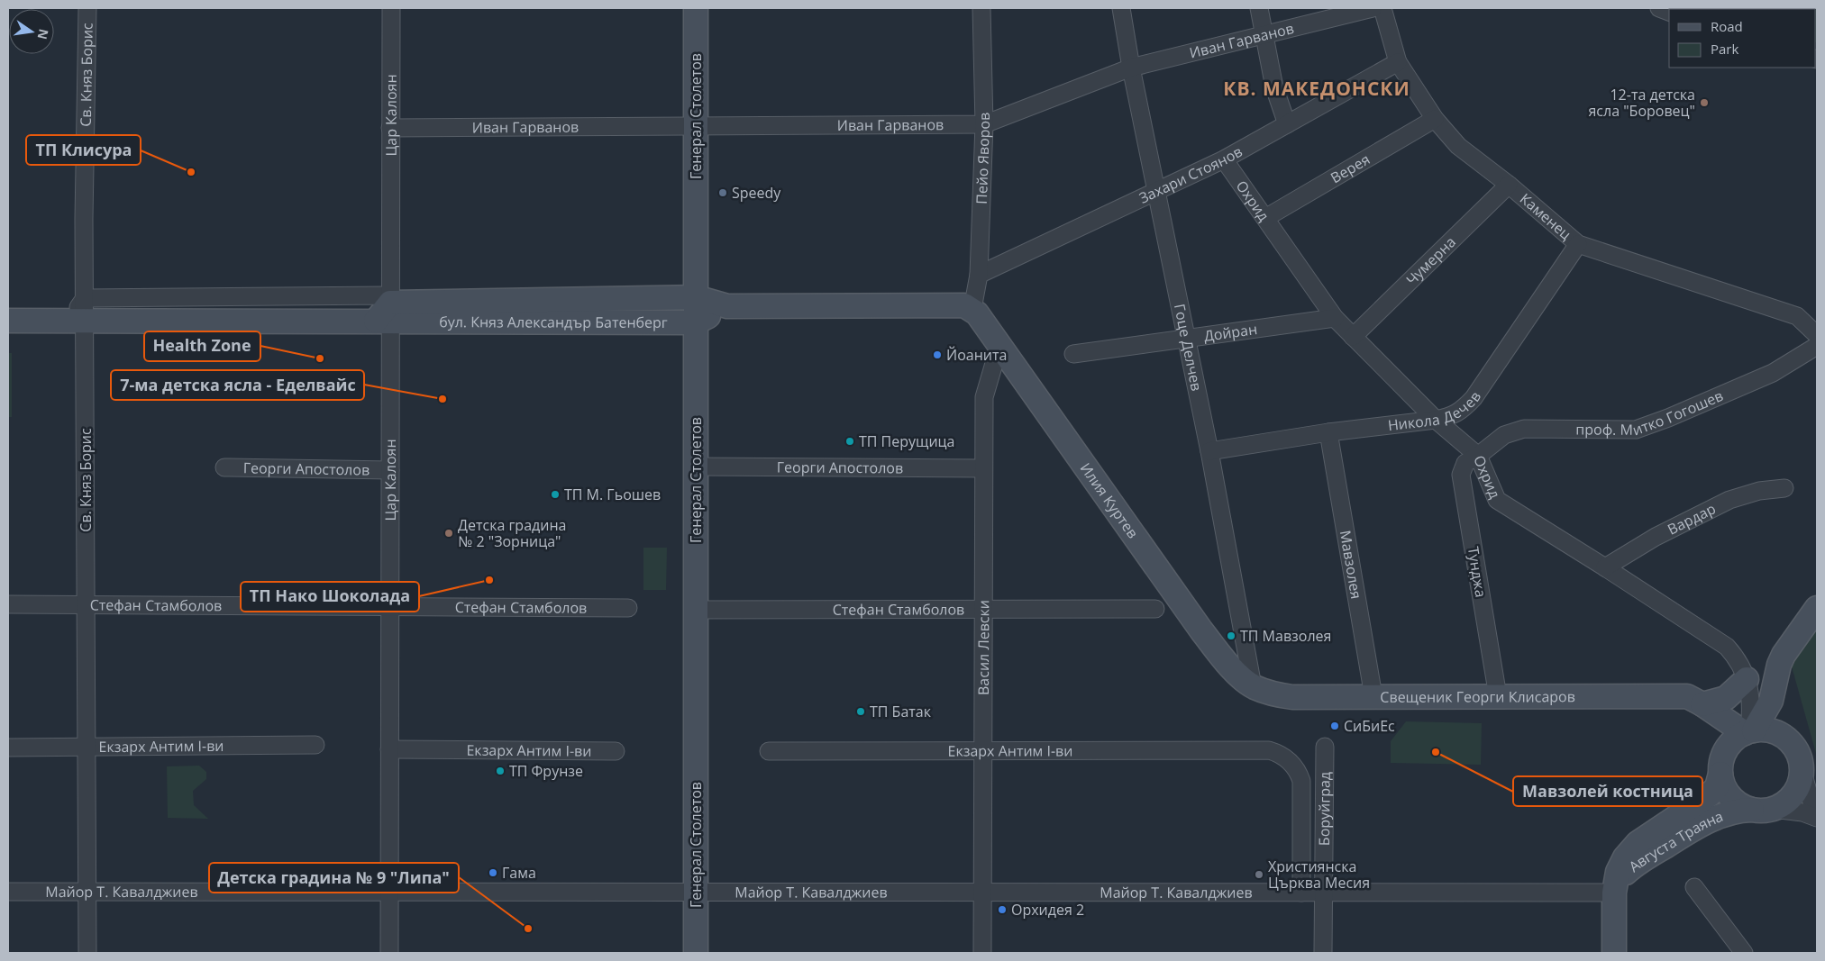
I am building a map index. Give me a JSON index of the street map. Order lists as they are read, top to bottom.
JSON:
{
  "streets": {
    "street": [
      "Иван Гарванов",
      "Св. Княз Борис",
      "Цар Калоян",
      "Генерал Столетов",
      "Пейо Яворов",
      "Верея",
      "Захари Стоянов",
      "Охрид",
      "Каменец",
      "Чумерна",
      "бул. Княз Александър Батенберг",
      "Дойран",
      "Гоце Делчев",
      "Никола Дечев",
      "проф. Митко Гогошев",
      "Георги Апостолов",
      "Илия Куртев",
      "Вардар",
      "Мавзолея",
      "Тунджа",
      "Стефан Стамболов",
      "Васил Левски",
      "Свещеник Георги Клисаров",
      "Екзарх Антим I-ви",
      "Боруйград",
      "Августа Траяна",
      "Майор Т. Кавалджиев"
    ]
  },
  "crossings": [
    ["Иван Гарванов", "Цар Калоян"],
    ["Иван Гарванов", "Генерал Столетов"],
    ["Иван Гарванов", "Пейо Яворов"],
    ["Иван Гарванов", "Гоце Делчев"],
    ["Св. Княз Борис", "бул. Княз Александър Батенберг"],
    ["Св. Княз Борис", "Стефан Стамболов"],
    ["Св. Княз Борис", "Екзарх Антим I-ви"],
    ["Св. Княз Борис", "Майор Т. Кавалджиев"],
    ["Цар Калоян", "бул. Княз Александър Батенберг"],
    ["Цар Калоян", "Георги Апостолов"],
    ["Цар Калоян", "Стефан Стамболов"],
    ["Цар Калоян", "Екзарх Антим I-ви"],
    ["Цар Калоян", "Майор Т. Кавалджиев"],
    ["Генерал Столетов", "бул. Княз Александър Батенберг"],
    ["Генерал Столетов", "Георги Апостолов"],
    ["Генерал Столетов", "Стефан Стамболов"],
    ["Генерал Столетов", "Майор Т. Кавалджиев"],
    ["Пейо Яворов", "Захари Стоянов"],
    ["Пейо Яворов", "бул. Княз Александър Батенберг"],
    ["Пейо Яворов", "Илия Куртев"],
    ["Верея", "Охрид"],
    ["Верея", "Каменец"],
    ["Захари Стоянов", "Охрид"],
    ["Захари Стоянов", "Каменец"],
    ["Захари Стоянов", "Гоце Делчев"],
    ["Охрид", "Чумерна"],
    ["Охрид", "Дойран"],
    ["Охрид", "Никола Дечев"],
    ["Охрид", "проф. Митко Гогошев"],
    ["Охрид", "Вардар"],
    ["Охрид", "Тунджа"],
    ["Охрид", "Свещеник Георги Клисаров"],
    ["Охрид", "Августа Траяна"],
    ["Каменец", "Чумерна"],
    ["Каменец", "Никола Дечев"],
    ["бул. Княз Александър Батенберг", "Илия Куртев"],
    ["Дойран", "Гоце Делчев"],
    ["Гоце Делчев", "Никола Дечев"],
    ["Гоце Делчев", "Илия Куртев"],
    ["Гоце Делчев", "Свещеник Георги Клисаров"],
    ["Никола Дечев", "Мавзолея"],
    ["проф. Митко Гогошев", "Тунджа"],
    ["Георги Апостолов", "Васил Левски"],
    ["Илия Куртев", "Васил Левски"],
    ["Илия Куртев", "Свещеник Георги Клисаров"],
    ["Мавзолея", "Свещеник Георги Клисаров"],
    ["Тунджа", "Свещеник Георги Клисаров"],
    ["Стефан Стамболов", "Васил Левски"],
    ["Васил Левски", "Екзарх Антим I-ви"],
    ["Васил Левски", "Майор Т. Кавалджиев"],
    ["Свещеник Георги Клисаров", "Августа Траяна"],
    ["Екзарх Антим I-ви", "Майор Т. Кавалджиев"],
    ["Боруйград", "Майор Т. Кавалджиев"],
    ["Августа Траяна", "Майор Т. Кавалджиев"]
  ],
  "districts": ["КВ. МАКЕДОНСКИ"],
  "places": [
    "12-та детска ясла \"Боровец\"",
    "ТП Клисура",
    "Speedy",
    "Йоанита",
    "Health Zone",
    "7-ма детска ясла - Еделвайс",
    "ТП Перущица",
    "ТП М. Гьошев",
    "Детска градина № 2 \"Зорница\"",
    "ТП Нако Шоколада",
    "ТП Мавзолея",
    "ТП Батак",
    "СиБиЕс",
    "Мавзолей костница",
    "ТП Фрунзе",
    "Гама",
    "Християнска Църква Месия",
    "Орхидея 2",
    "Детска градина № 9 \"Липа\""
  ],
  "legend": ["Road", "Park"],
  "north": "right"
}
